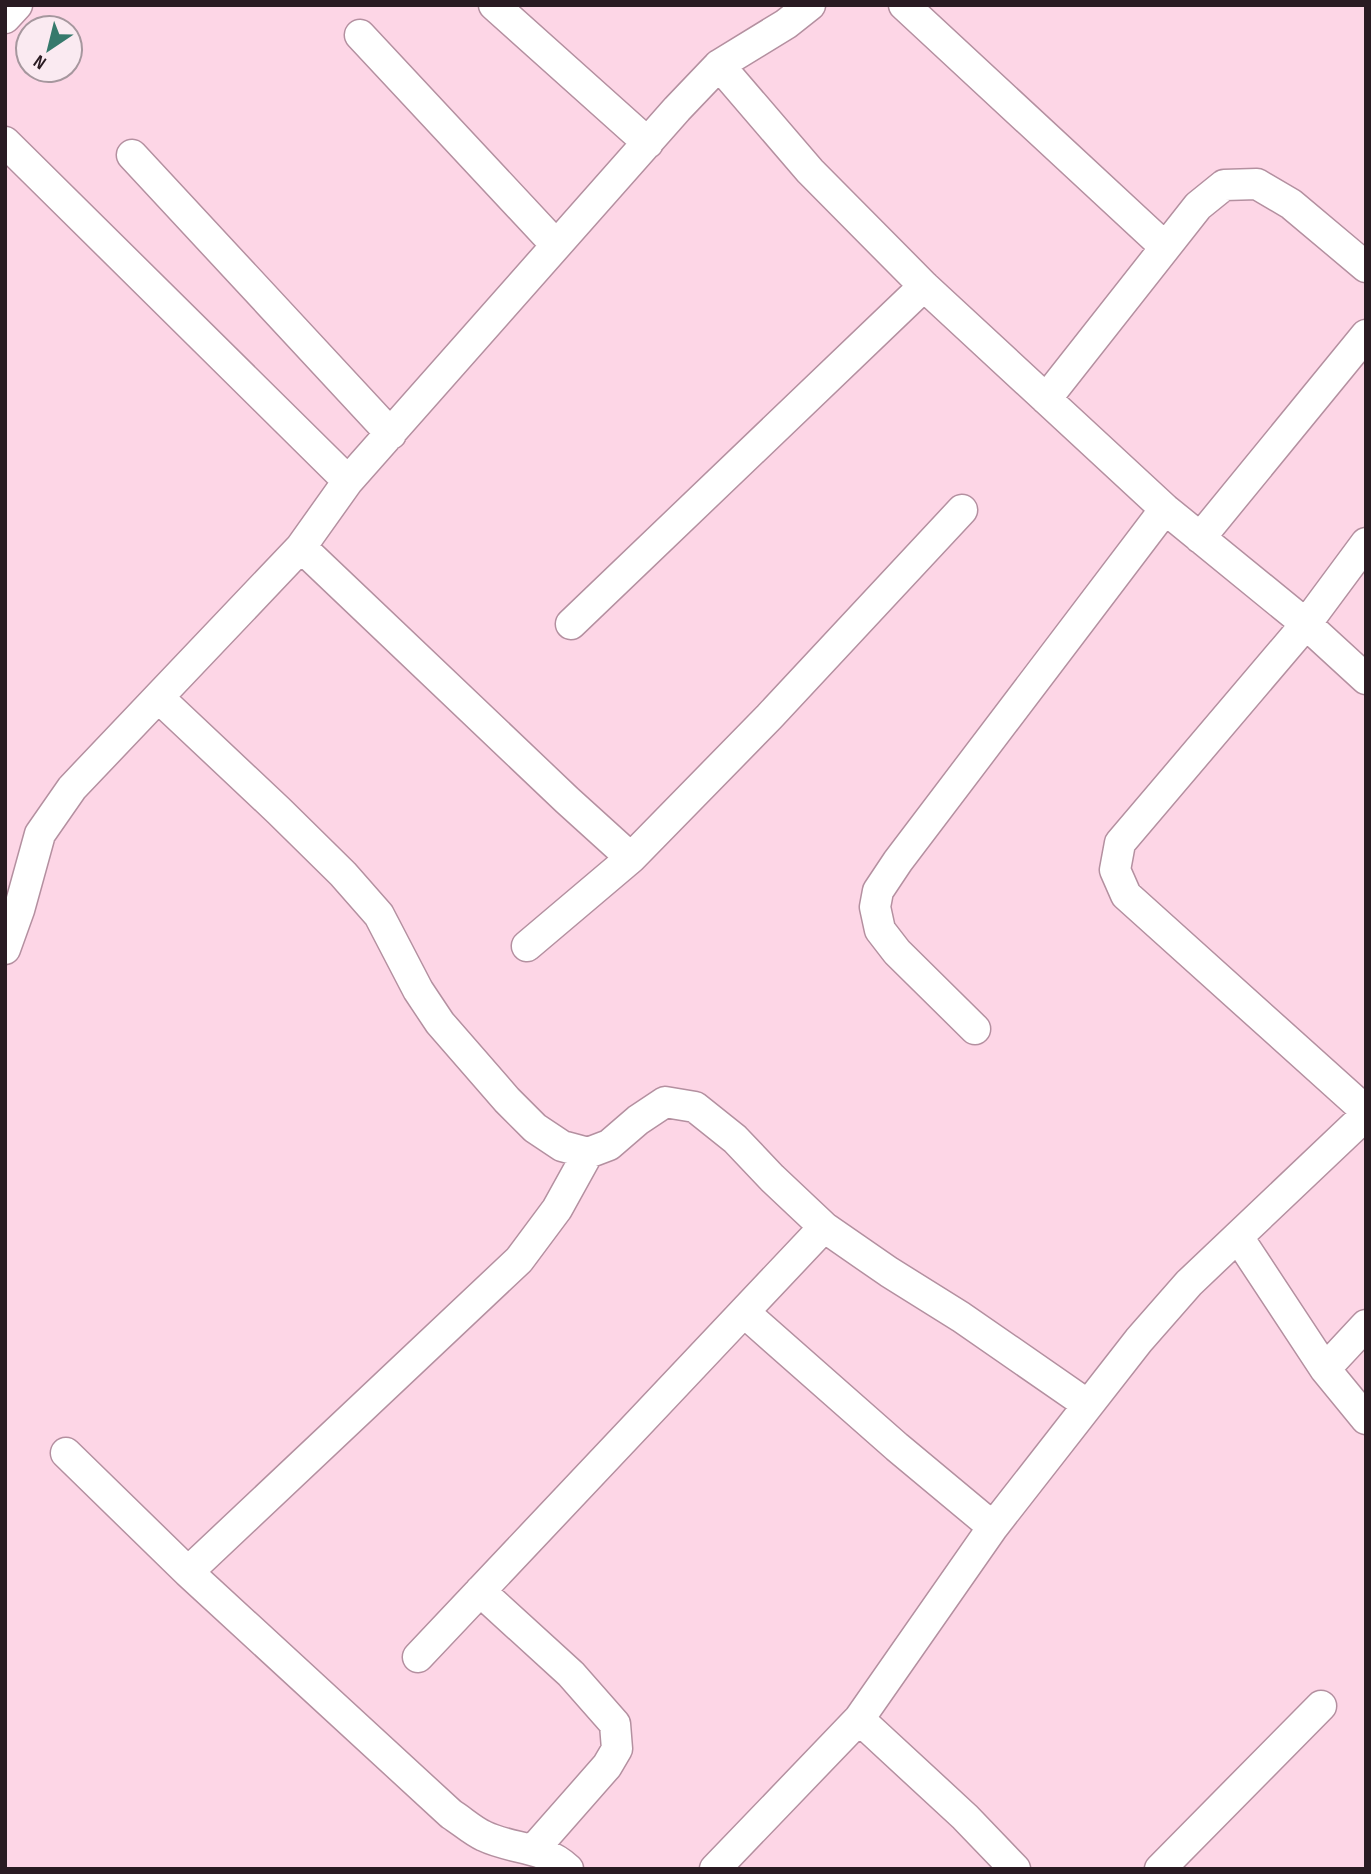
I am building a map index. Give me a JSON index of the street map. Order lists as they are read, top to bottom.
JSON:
{
  "north": "bottom left"
}
